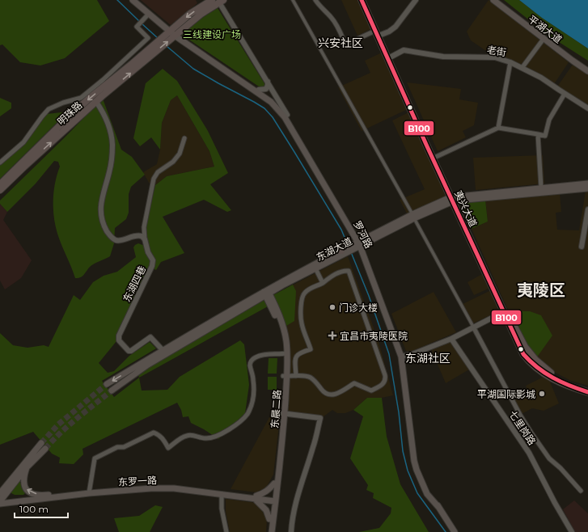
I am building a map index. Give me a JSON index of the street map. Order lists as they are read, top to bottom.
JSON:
{
  "streets": {
    "main road": [
      "平湖大道",
      "明珠路",
      "夷兴大道",
      "罗河路",
      "东湖大道",
      "东晨二路",
      "东罗一路"
    ],
    "street": ["老街", "东湖四巷", "七里岗路"]
  },
  "crossings": [
    ["老街", "夷兴大道"],
    ["夷兴大道", "东湖大道"],
    ["罗河路", "东湖大道"],
    ["东湖大道", "东湖四巷"],
    ["东湖大道", "东晨二路"],
    ["东晨二路", "东罗一路"]
  ],
  "districts": ["兴安社区", "夷陵区", "东湖社区"],
  "parks": ["三线建设广场"],
  "places": {
    "other": ["门诊大楼", "平湖国际影城"],
    "health": ["宜昌市夷陵医院"]
  },
  "lines": ["transit line B100"],
  "scale_bar": "100 m"
}
